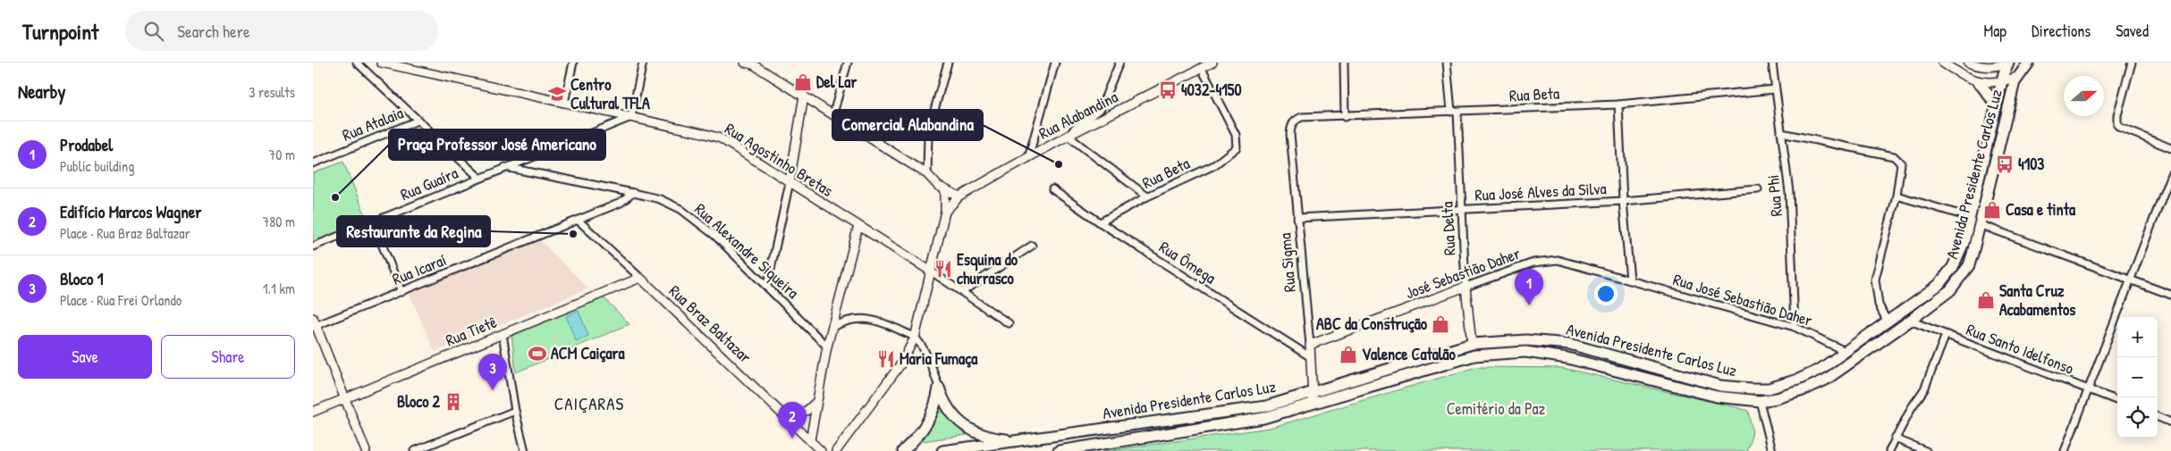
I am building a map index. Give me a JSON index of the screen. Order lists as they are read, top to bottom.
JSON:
{
  "streets": {
    "main road": ["Avenida Presidente Carlos Luz"],
    "street": [
      "Rua Beta",
      "Rua Alabandina",
      "Rua Atalaia",
      "Rua Agostinho Bretas",
      "Rua Guaíra",
      "Rua José Alves da Silva",
      "Rua Phi",
      "Rua Delta",
      "Rua Alexandre Siqueira",
      "Rua Ômega",
      "Rua Sigma",
      "Rua Icaraí",
      "José Sebastião Daher",
      "Rua José Sebastião Daher",
      "Rua Braz Baltazar",
      "Rua Tietê",
      "Rua Santo Idelfonso"
    ]
  },
  "crossings": [
    ["Rua Beta", "Rua Alabandina"],
    ["Rua Beta", "Rua Phi"],
    ["Rua Beta", "Rua Delta"],
    ["Rua Beta", "Rua Ômega"],
    ["Rua Beta", "Rua Sigma"],
    ["Rua Agostinho Bretas", "Rua Guaíra"],
    ["Avenida Presidente Carlos Luz", "Rua Delta"],
    ["Avenida Presidente Carlos Luz", "Rua Sigma"],
    ["Avenida Presidente Carlos Luz", "Rua José Sebastião Daher"],
    ["Avenida Presidente Carlos Luz", "Rua Santo Idelfonso"],
    ["Rua Guaíra", "Rua Alexandre Siqueira"],
    ["Rua José Alves da Silva", "Rua Delta"],
    ["Rua José Alves da Silva", "Rua Sigma"],
    ["Rua Phi", "Rua José Sebastião Daher"],
    ["Rua Delta", "José Sebastião Daher"],
    ["Rua Alexandre Siqueira", "Rua Icaraí"],
    ["Rua Ômega", "Rua Sigma"],
    ["Rua Sigma", "José Sebastião Daher"],
    ["Rua Icaraí", "Rua Braz Baltazar"],
    ["José Sebastião Daher", "Rua José Sebastião Daher"],
    ["Rua Braz Baltazar", "Rua Tietê"]
  ],
  "districts": ["CAIÇARAS"],
  "parks": ["Cemitério da Paz"],
  "places": {
    "shop": [
      "Del Lar",
      "Casa e tinta",
      "Santa Cruz Acabamentos",
      "ABC da Construção",
      "Valence Catalão"
    ],
    "bus stop": ["4032-4150", "4103"],
    "school or university": ["Centro Cultural TFLA"],
    "other": ["Comercial Alabandina", "Praça Professor José Americano", "Restaurante da Regina"],
    "restaurant": ["Esquina do churrasco", "Maria Fumaça"],
    "sports": ["ACM Caiçara"],
    "building": ["Bloco 2"]
  },
  "north": "right",
  "page": {
    "header": "Turnpoint",
    "search": "Search here",
    "nav": ["Map", "Directions", "Saved"],
    "heading": ["Nearby", "3 results"],
    "list": [
      {
        "mark": "1",
        "name": "Prodabel",
        "note": "Public building",
        "value": "70 m"
      },
      {
        "mark": "2",
        "name": "Edifício Marcos Wagner",
        "note": "Place · Rua Braz Baltazar",
        "value": "780 m"
      },
      {
        "mark": "3",
        "name": "Bloco 1",
        "note": "Place · Rua Frei Orlando",
        "value": "1.1 km"
      }
    ],
    "pins": ["1", "3", "2"],
    "map_buttons": ["+", "−"],
    "buttons": ["Save", "Share"]
  }
}
